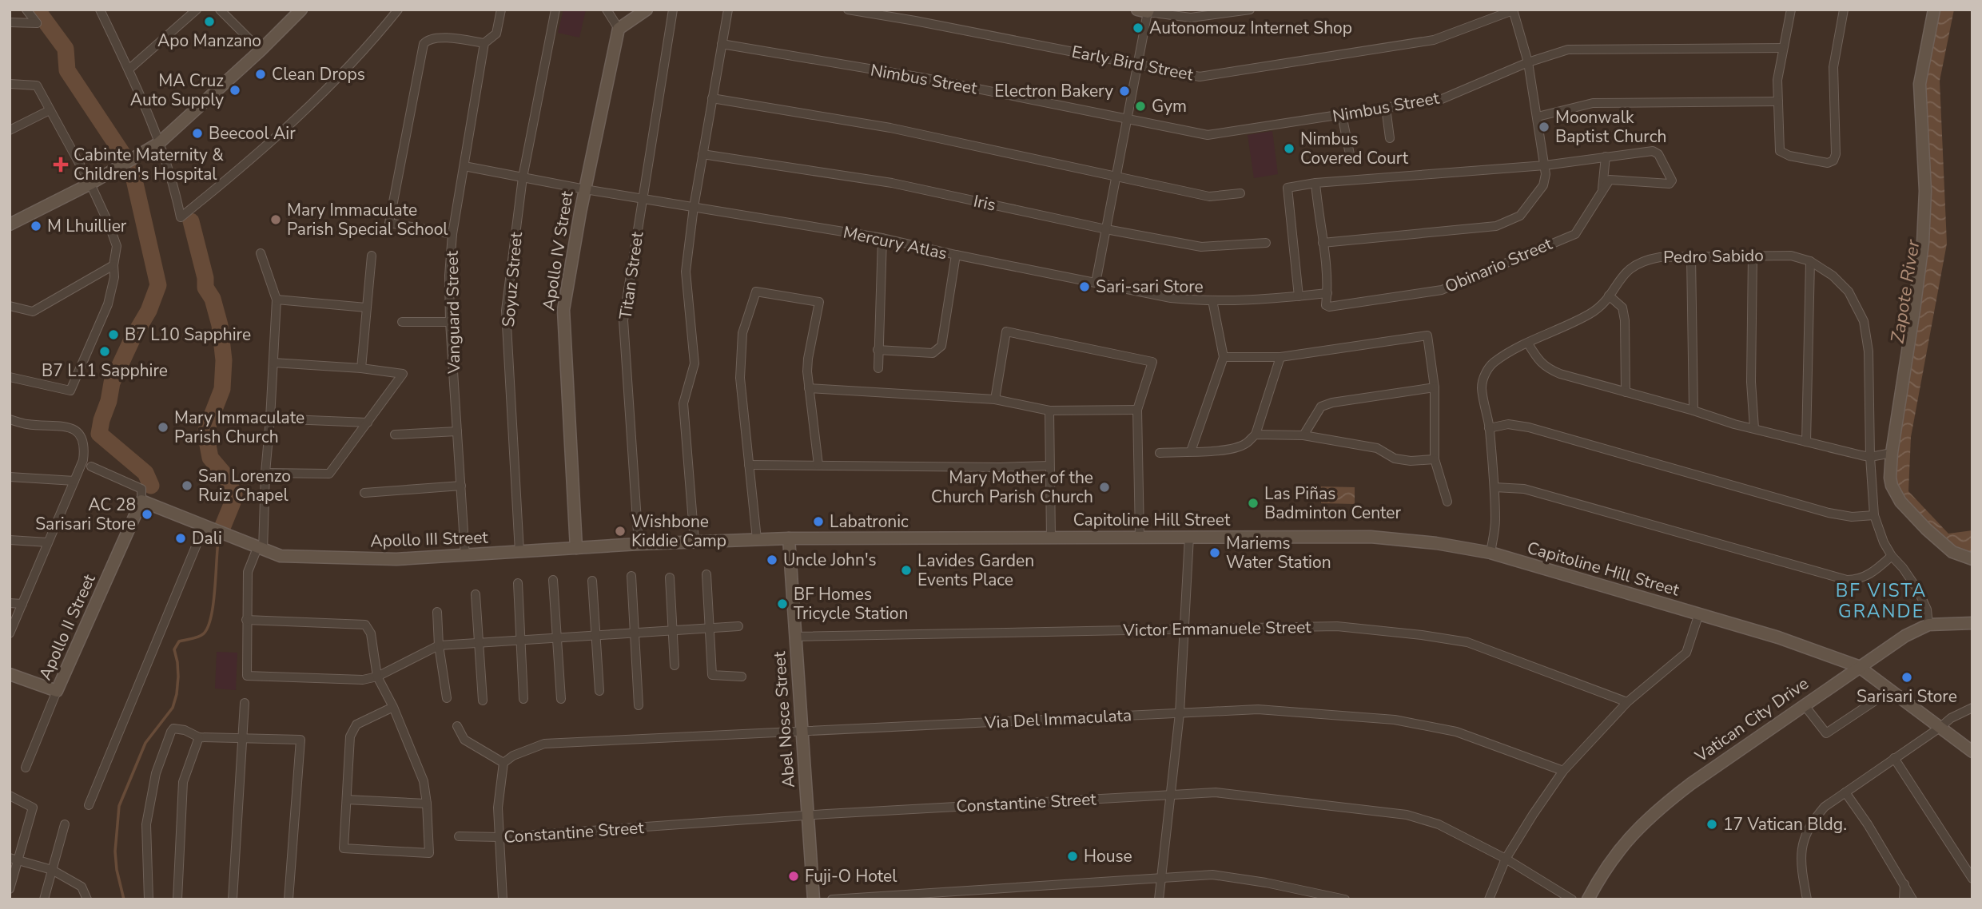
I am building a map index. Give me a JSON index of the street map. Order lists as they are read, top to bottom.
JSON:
{
  "streets": {
    "street": [
      "Early Bird Street",
      "Nimbus Street",
      "Iris",
      "Mercury Atlas",
      "Apollo IV Street",
      "Pedro Sabido",
      "Obinario Street",
      "Titan Street",
      "Soyuz Street",
      "Vanguard Street",
      "Capitoline Hill Street",
      "Apollo III Street",
      "Apollo II Street",
      "Victor Emmanuele Street",
      "Via Del Immaculata",
      "Abel Nosce Street",
      "Vatican City Drive",
      "Constantine Street"
    ]
  },
  "crossings": [
    ["Mercury Atlas", "Apollo IV Street"],
    ["Mercury Atlas", "Obinario Street"],
    ["Mercury Atlas", "Titan Street"],
    ["Mercury Atlas", "Soyuz Street"],
    ["Mercury Atlas", "Vanguard Street"],
    ["Apollo IV Street", "Apollo III Street"],
    ["Pedro Sabido", "Capitoline Hill Street"],
    ["Pedro Sabido", "Vatican City Drive"],
    ["Titan Street", "Apollo III Street"],
    ["Soyuz Street", "Apollo III Street"],
    ["Vanguard Street", "Apollo III Street"],
    ["Capitoline Hill Street", "Apollo III Street"],
    ["Capitoline Hill Street", "Abel Nosce Street"],
    ["Capitoline Hill Street", "Vatican City Drive"],
    ["Apollo III Street", "Apollo II Street"],
    ["Victor Emmanuele Street", "Abel Nosce Street"],
    ["Via Del Immaculata", "Abel Nosce Street"],
    ["Abel Nosce Street", "Constantine Street"]
  ],
  "districts": ["BF VISTA GRANDE"],
  "water": ["Zapote River"],
  "places": {
    "other": [
      "Apo Manzano",
      "Autonomouz Internet Shop",
      "Clean Drops",
      "MA Cruz Auto Supply",
      "Electron Bakery",
      "Gym",
      "Moonwalk Baptist Church",
      "Beecool Air",
      "Nimbus Covered Court",
      "Mary Immaculate Parish Special School",
      "M Lhuillier",
      "Sari-sari Store",
      "B7 L10 Sapphire",
      "B7 L11 Sapphire",
      "Mary Immaculate Parish Church",
      "San Lorenzo Ruiz Chapel",
      "Mary Mother of the Church Parish Church",
      "Las Piñas Badminton Center",
      "AC 28 Sarisari Store",
      "Labatronic",
      "Wishbone Kiddie Camp",
      "Dali",
      "Mariems Water Station",
      "Uncle John's",
      "Lavides Garden Events Place",
      "BF Homes Tricycle Station",
      "Sarisari Store",
      "17 Vatican Bldg.",
      "House",
      "Fuji-O Hotel"
    ],
    "health": ["Cabinte Maternity & Children's Hospital"]
  }
}
